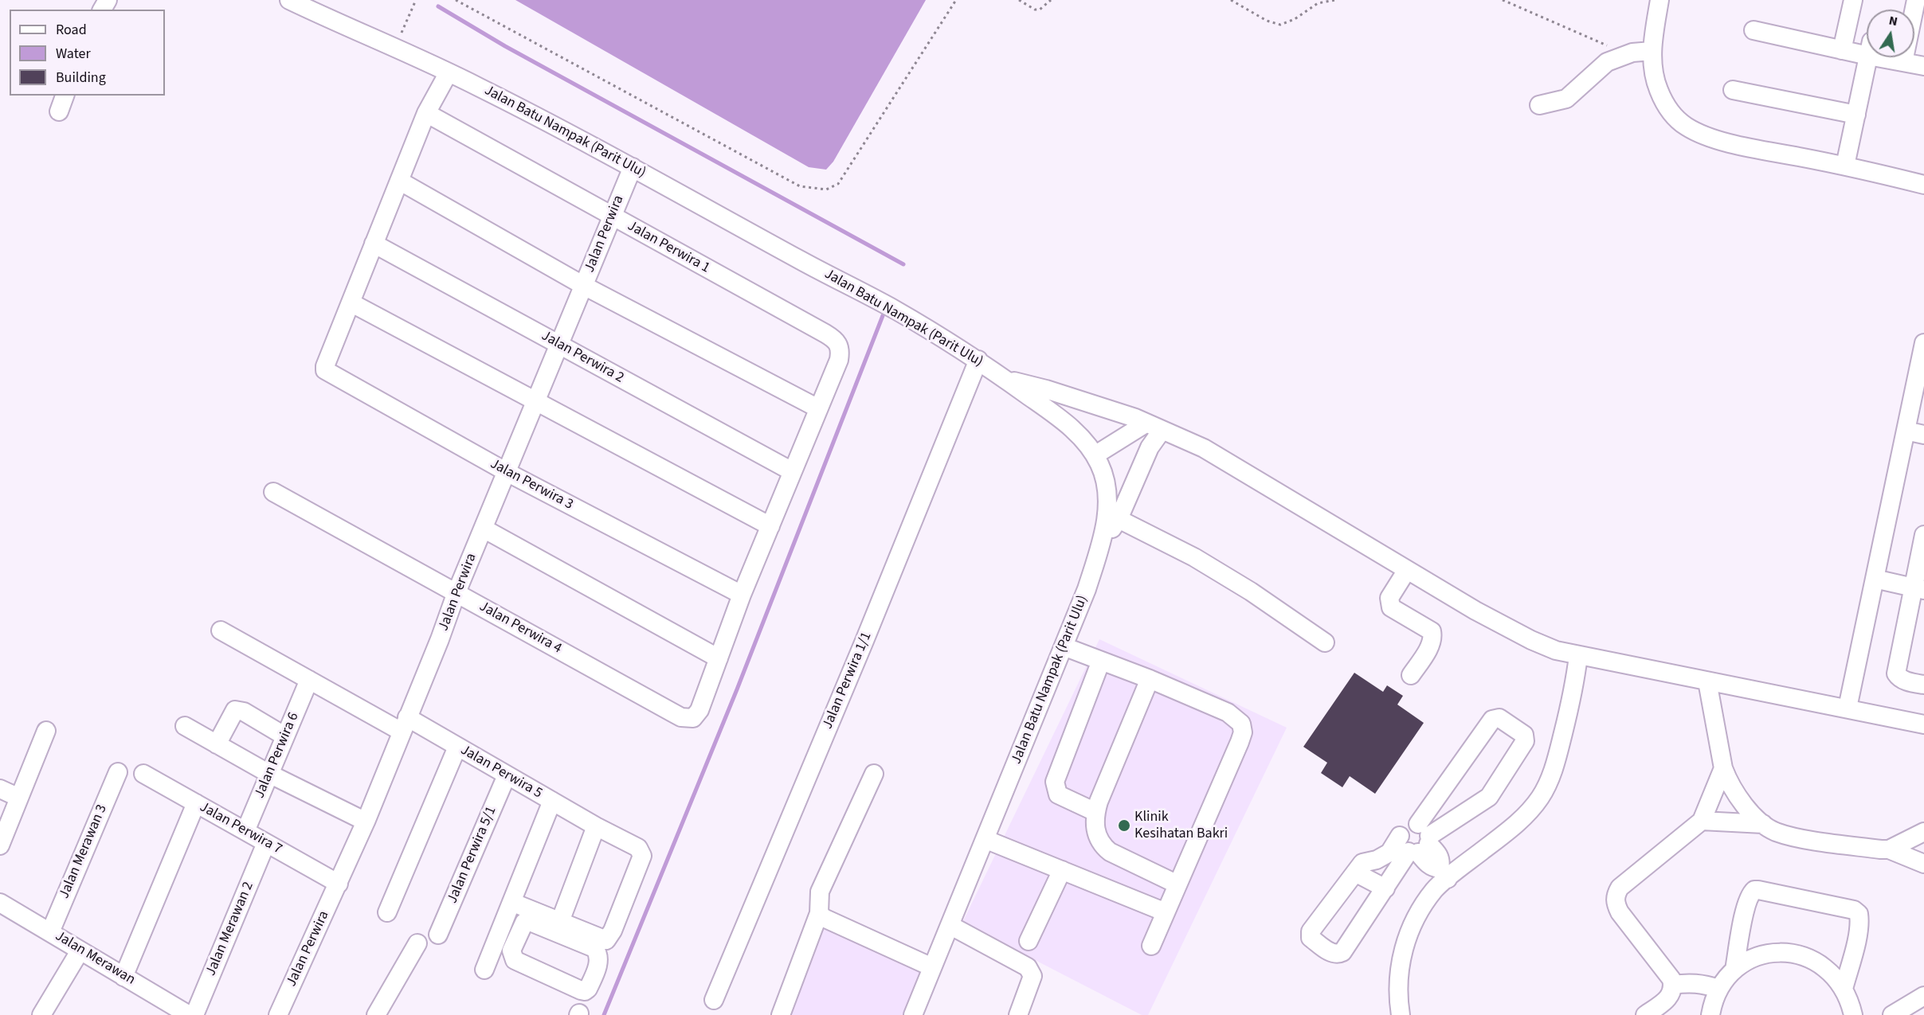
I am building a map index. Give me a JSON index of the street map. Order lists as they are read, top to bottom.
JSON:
{
  "streets": {
    "street": [
      "Jalan Batu Nampak (Parit Ulu)",
      "Jalan Perwira",
      "Jalan Perwira 1",
      "Jalan Perwira 2",
      "Jalan Perwira 3",
      "Jalan Perwira 4",
      "Jalan Perwira 1/1",
      "Jalan Perwira 6",
      "Jalan Perwira 5",
      "Jalan Perwira 7",
      "Jalan Merawan 3",
      "Jalan Perwira 5/1",
      "Jalan Merawan 2",
      "Jalan Merawan"
    ]
  },
  "crossings": [
    ["Jalan Batu Nampak (Parit Ulu)", "Jalan Perwira"],
    ["Jalan Batu Nampak (Parit Ulu)", "Jalan Perwira 1/1"],
    ["Jalan Perwira", "Jalan Perwira 1"],
    ["Jalan Perwira", "Jalan Perwira 2"],
    ["Jalan Perwira", "Jalan Perwira 3"],
    ["Jalan Perwira", "Jalan Perwira 4"],
    ["Jalan Perwira", "Jalan Perwira 5"],
    ["Jalan Perwira", "Jalan Perwira 7"],
    ["Jalan Perwira 6", "Jalan Perwira 5"],
    ["Jalan Perwira 6", "Jalan Perwira 7"],
    ["Jalan Perwira 5", "Jalan Perwira 5/1"],
    ["Jalan Perwira 7", "Jalan Merawan 2"],
    ["Jalan Merawan 3", "Jalan Merawan"],
    ["Jalan Merawan 2", "Jalan Merawan"]
  ],
  "places": ["Klinik Kesihatan Bakri"],
  "legend": ["Road", "Water", "Building"],
  "north": "top"
}
